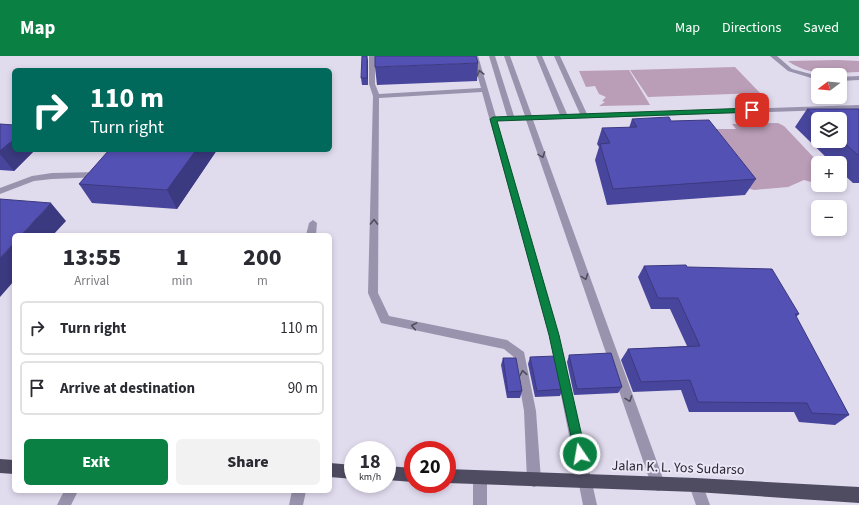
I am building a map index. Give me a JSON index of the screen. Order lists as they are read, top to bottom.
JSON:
{
  "streets": {
    "highway": ["Jalan K. L. Yos Sudarso"]
  },
  "north": "left",
  "page": {
    "header": "Map",
    "nav": ["Map", "Directions", "Saved"],
    "map_buttons": ["+", "−"],
    "turn": ["110 m", "Turn right"],
    "eta": [
      "13:55",
      "Arrival",
      "1",
      "min",
      "200",
      "m"
    ],
    "list": [
      {
        "name": "Turn right",
        "value": "110 m"
      },
      {
        "name": "Arrive at destination",
        "value": "90 m"
      }
    ],
    "buttons": ["Exit", "Share"],
    "speed": "18 km/h",
    "limit": "20"
  }
}
